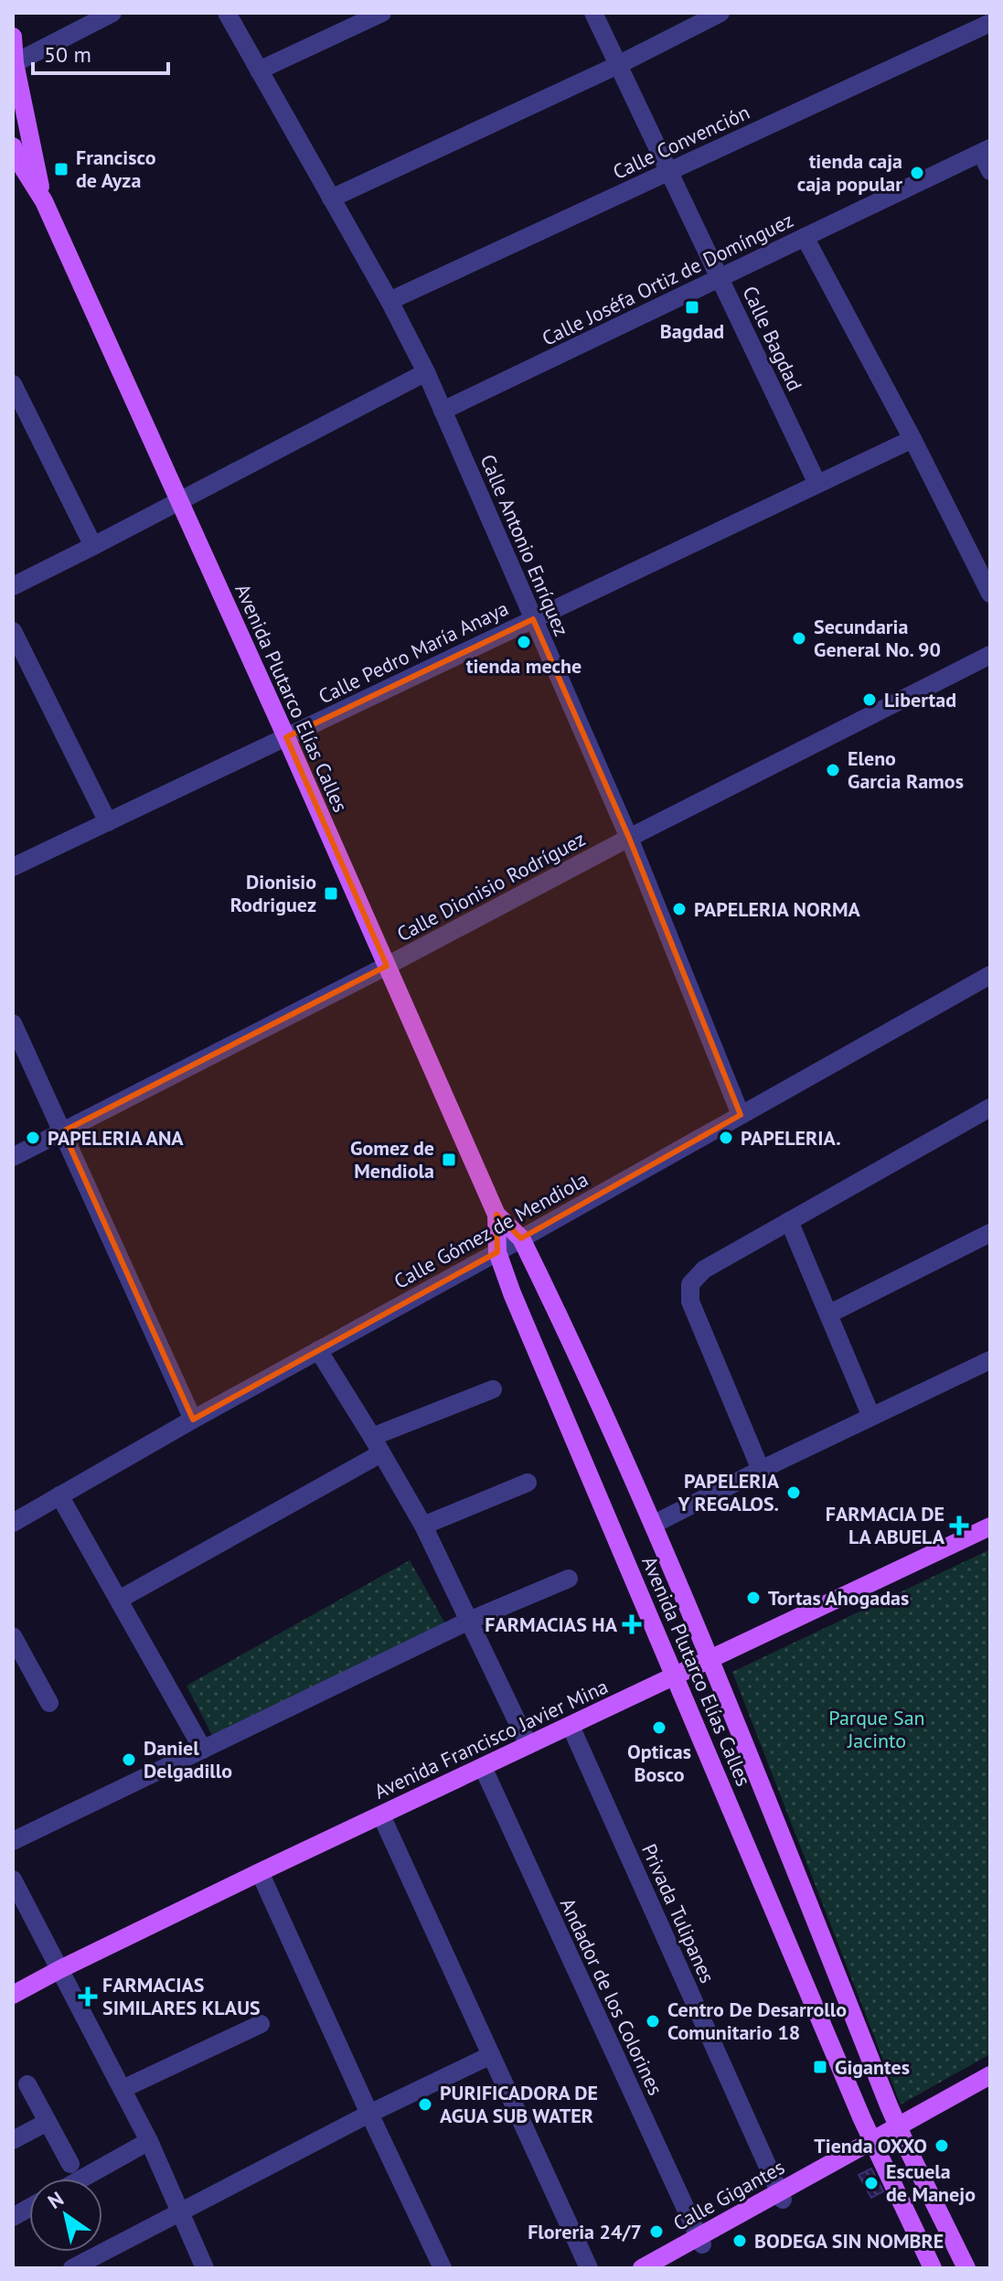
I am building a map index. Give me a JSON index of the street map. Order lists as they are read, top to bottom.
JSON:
{
  "streets": {
    "main road": ["Avenida Plutarco Elías Calles", "Avenida Francisco Javier Mina", "Calle Gigantes"],
    "street": [
      "Calle Convención",
      "Calle Joséfa Ortiz de Domínguez",
      "Calle Bagdad",
      "Calle Antonio Enríquez",
      "Calle Pedro María Anaya",
      "Calle Dionisio Rodríguez",
      "Calle Gómez de Mendiola",
      "Privada Tulipanes",
      "Andador de los Colorines"
    ]
  },
  "crossings": [
    ["Calle Convención", "Calle Bagdad"],
    ["Calle Convención", "Calle Antonio Enríquez"],
    ["Calle Joséfa Ortiz de Domínguez", "Calle Bagdad"],
    ["Calle Joséfa Ortiz de Domínguez", "Calle Antonio Enríquez"],
    ["Calle Bagdad", "Calle Pedro María Anaya"],
    ["Calle Antonio Enríquez", "Calle Pedro María Anaya"],
    ["Calle Antonio Enríquez", "Calle Dionisio Rodríguez"],
    ["Calle Antonio Enríquez", "Calle Gómez de Mendiola"],
    ["Calle Pedro María Anaya", "Avenida Plutarco Elías Calles"],
    ["Avenida Plutarco Elías Calles", "Calle Dionisio Rodríguez"],
    ["Avenida Plutarco Elías Calles", "Calle Gómez de Mendiola"],
    ["Avenida Plutarco Elías Calles", "Avenida Francisco Javier Mina"],
    ["Avenida Plutarco Elías Calles", "Calle Gigantes"],
    ["Avenida Francisco Javier Mina", "Privada Tulipanes"],
    ["Avenida Francisco Javier Mina", "Andador de los Colorines"],
    ["Privada Tulipanes", "Calle Gigantes"],
    ["Andador de los Colorines", "Calle Gigantes"]
  ],
  "parks": ["Parque San Jacinto"],
  "places": {
    "transit": [
      "Francisco de Ayza",
      "Bagdad",
      "Dionisio Rodriguez",
      "Gomez de Mendiola",
      "Gigantes"
    ],
    "other": [
      "tienda caja caja popular",
      "Secundaria General No. 90",
      "tienda meche",
      "Libertad",
      "Eleno Garcia Ramos",
      "PAPELERIA NORMA",
      "PAPELERIA ANA",
      "PAPELERIA.",
      "PAPELERIA Y REGALOS.",
      "Tortas Ahogadas",
      "Opticas Bosco",
      "Daniel Delgadillo",
      "Centro De Desarrollo Comunitario 18",
      "PURIFICADORA DE AGUA SUB WATER",
      "Tienda OXXO",
      "Escuela de Manejo",
      "Floreria 24/7",
      "BODEGA SIN NOMBRE"
    ],
    "health": ["FARMACIA DE LA ABUELA", "FARMACIAS HA", "FARMACIAS SIMILARES KLAUS"]
  },
  "scale_bar": "50 m",
  "north": "top left"
}
